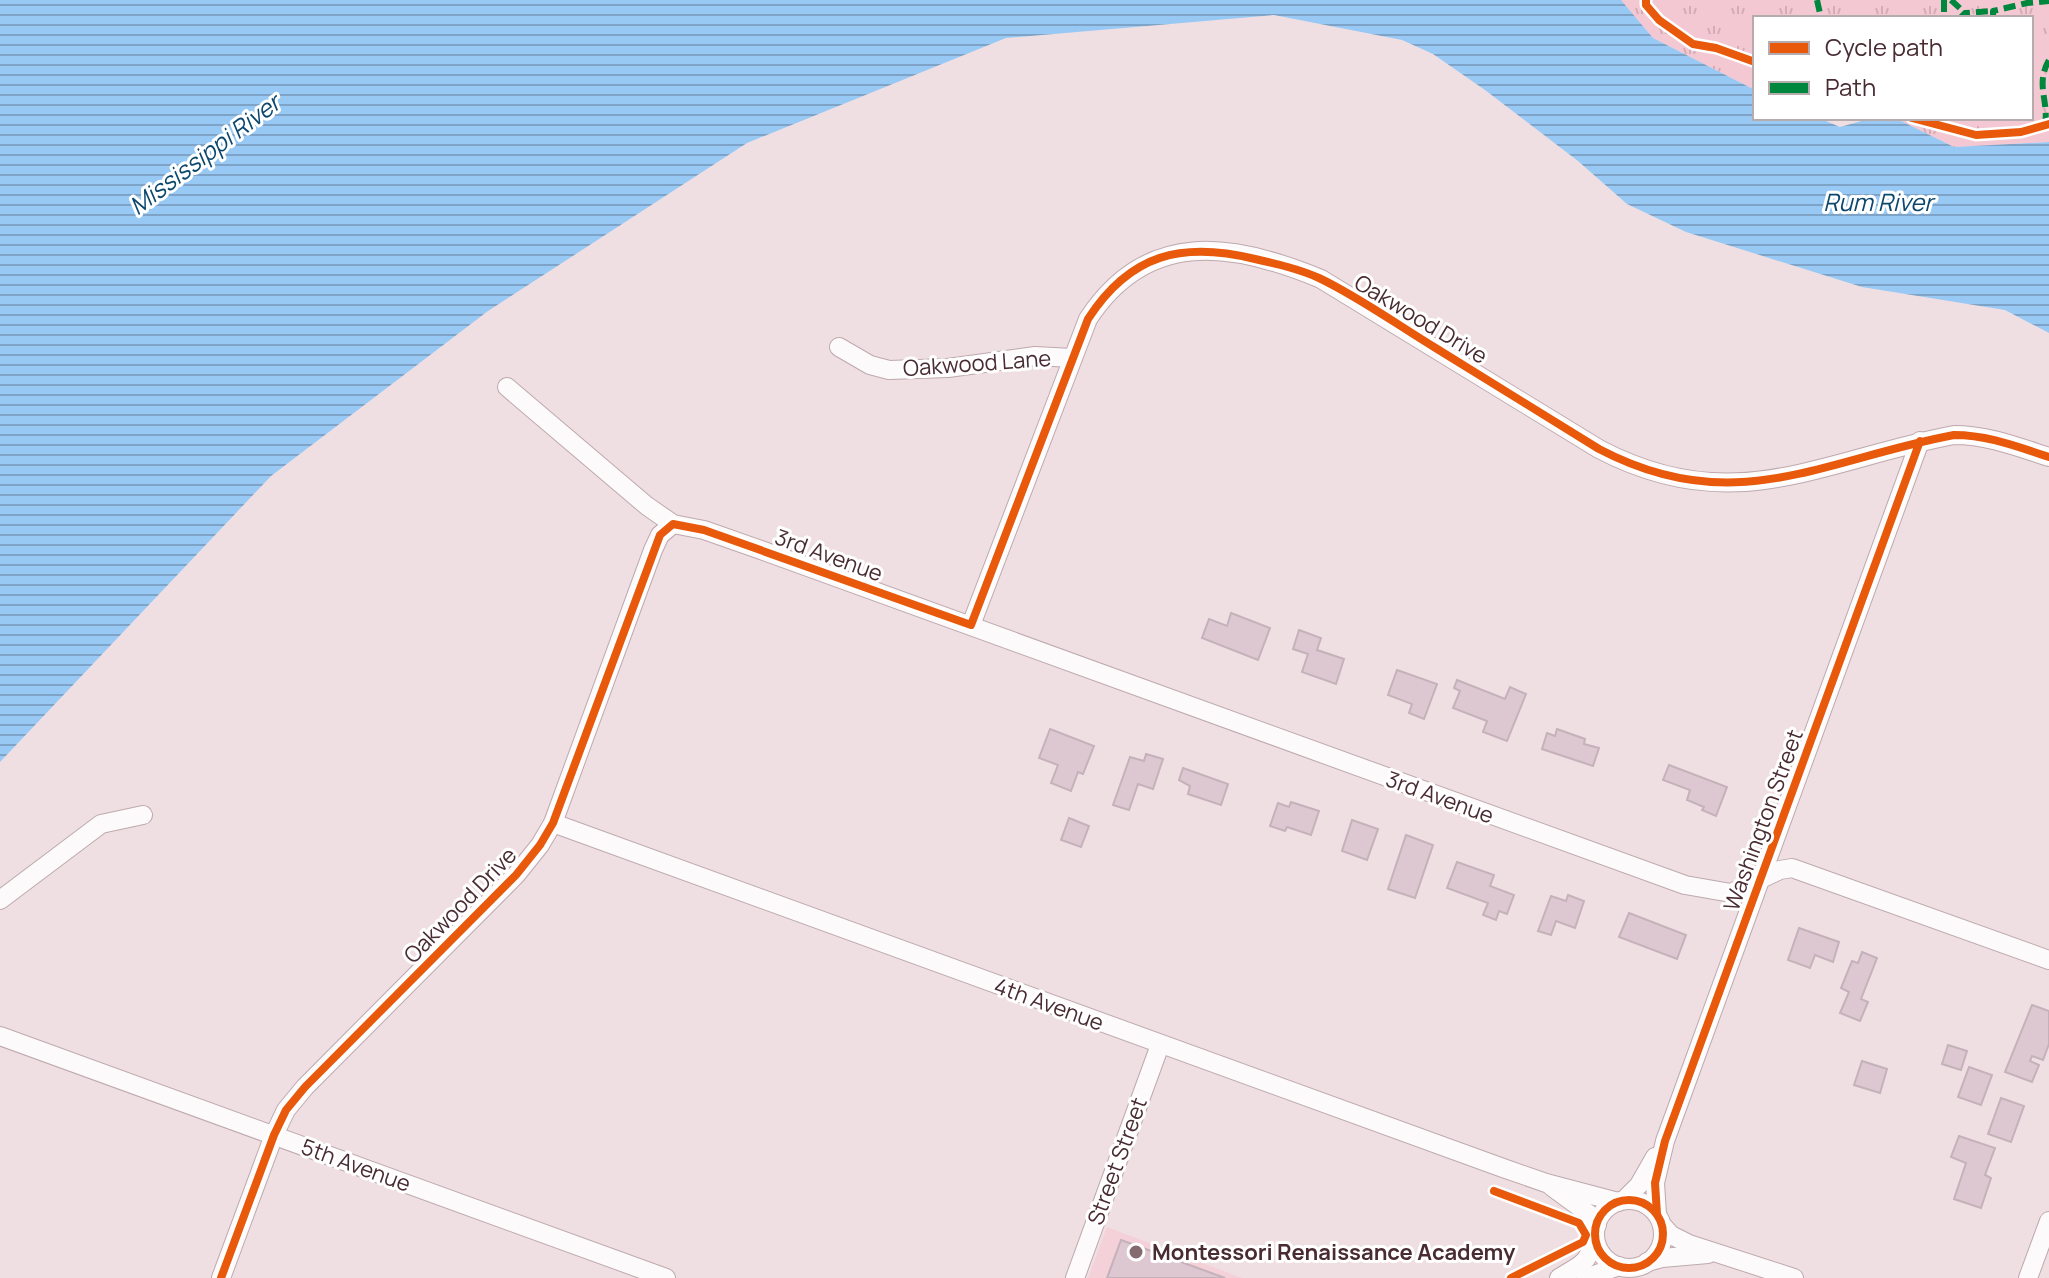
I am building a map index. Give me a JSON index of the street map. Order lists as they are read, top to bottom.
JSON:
{
  "streets": {
    "street": [
      "Oakwood Drive",
      "Oakwood Lane",
      "3rd Avenue",
      "Washington Street",
      "4th Avenue",
      "Street Street",
      "5th Avenue"
    ]
  },
  "crossings": [
    ["Oakwood Drive", "Oakwood Lane"],
    ["Oakwood Drive", "3rd Avenue"],
    ["Oakwood Drive", "Washington Street"],
    ["Oakwood Drive", "4th Avenue"],
    ["Oakwood Drive", "5th Avenue"],
    ["3rd Avenue", "Washington Street"],
    ["Washington Street", "4th Avenue"],
    ["4th Avenue", "Street Street"]
  ],
  "water": ["Mississippi River", "Rum River"],
  "places": ["Montessori Renaissance Academy"],
  "legend": ["Cycle path", "Path"]
}
